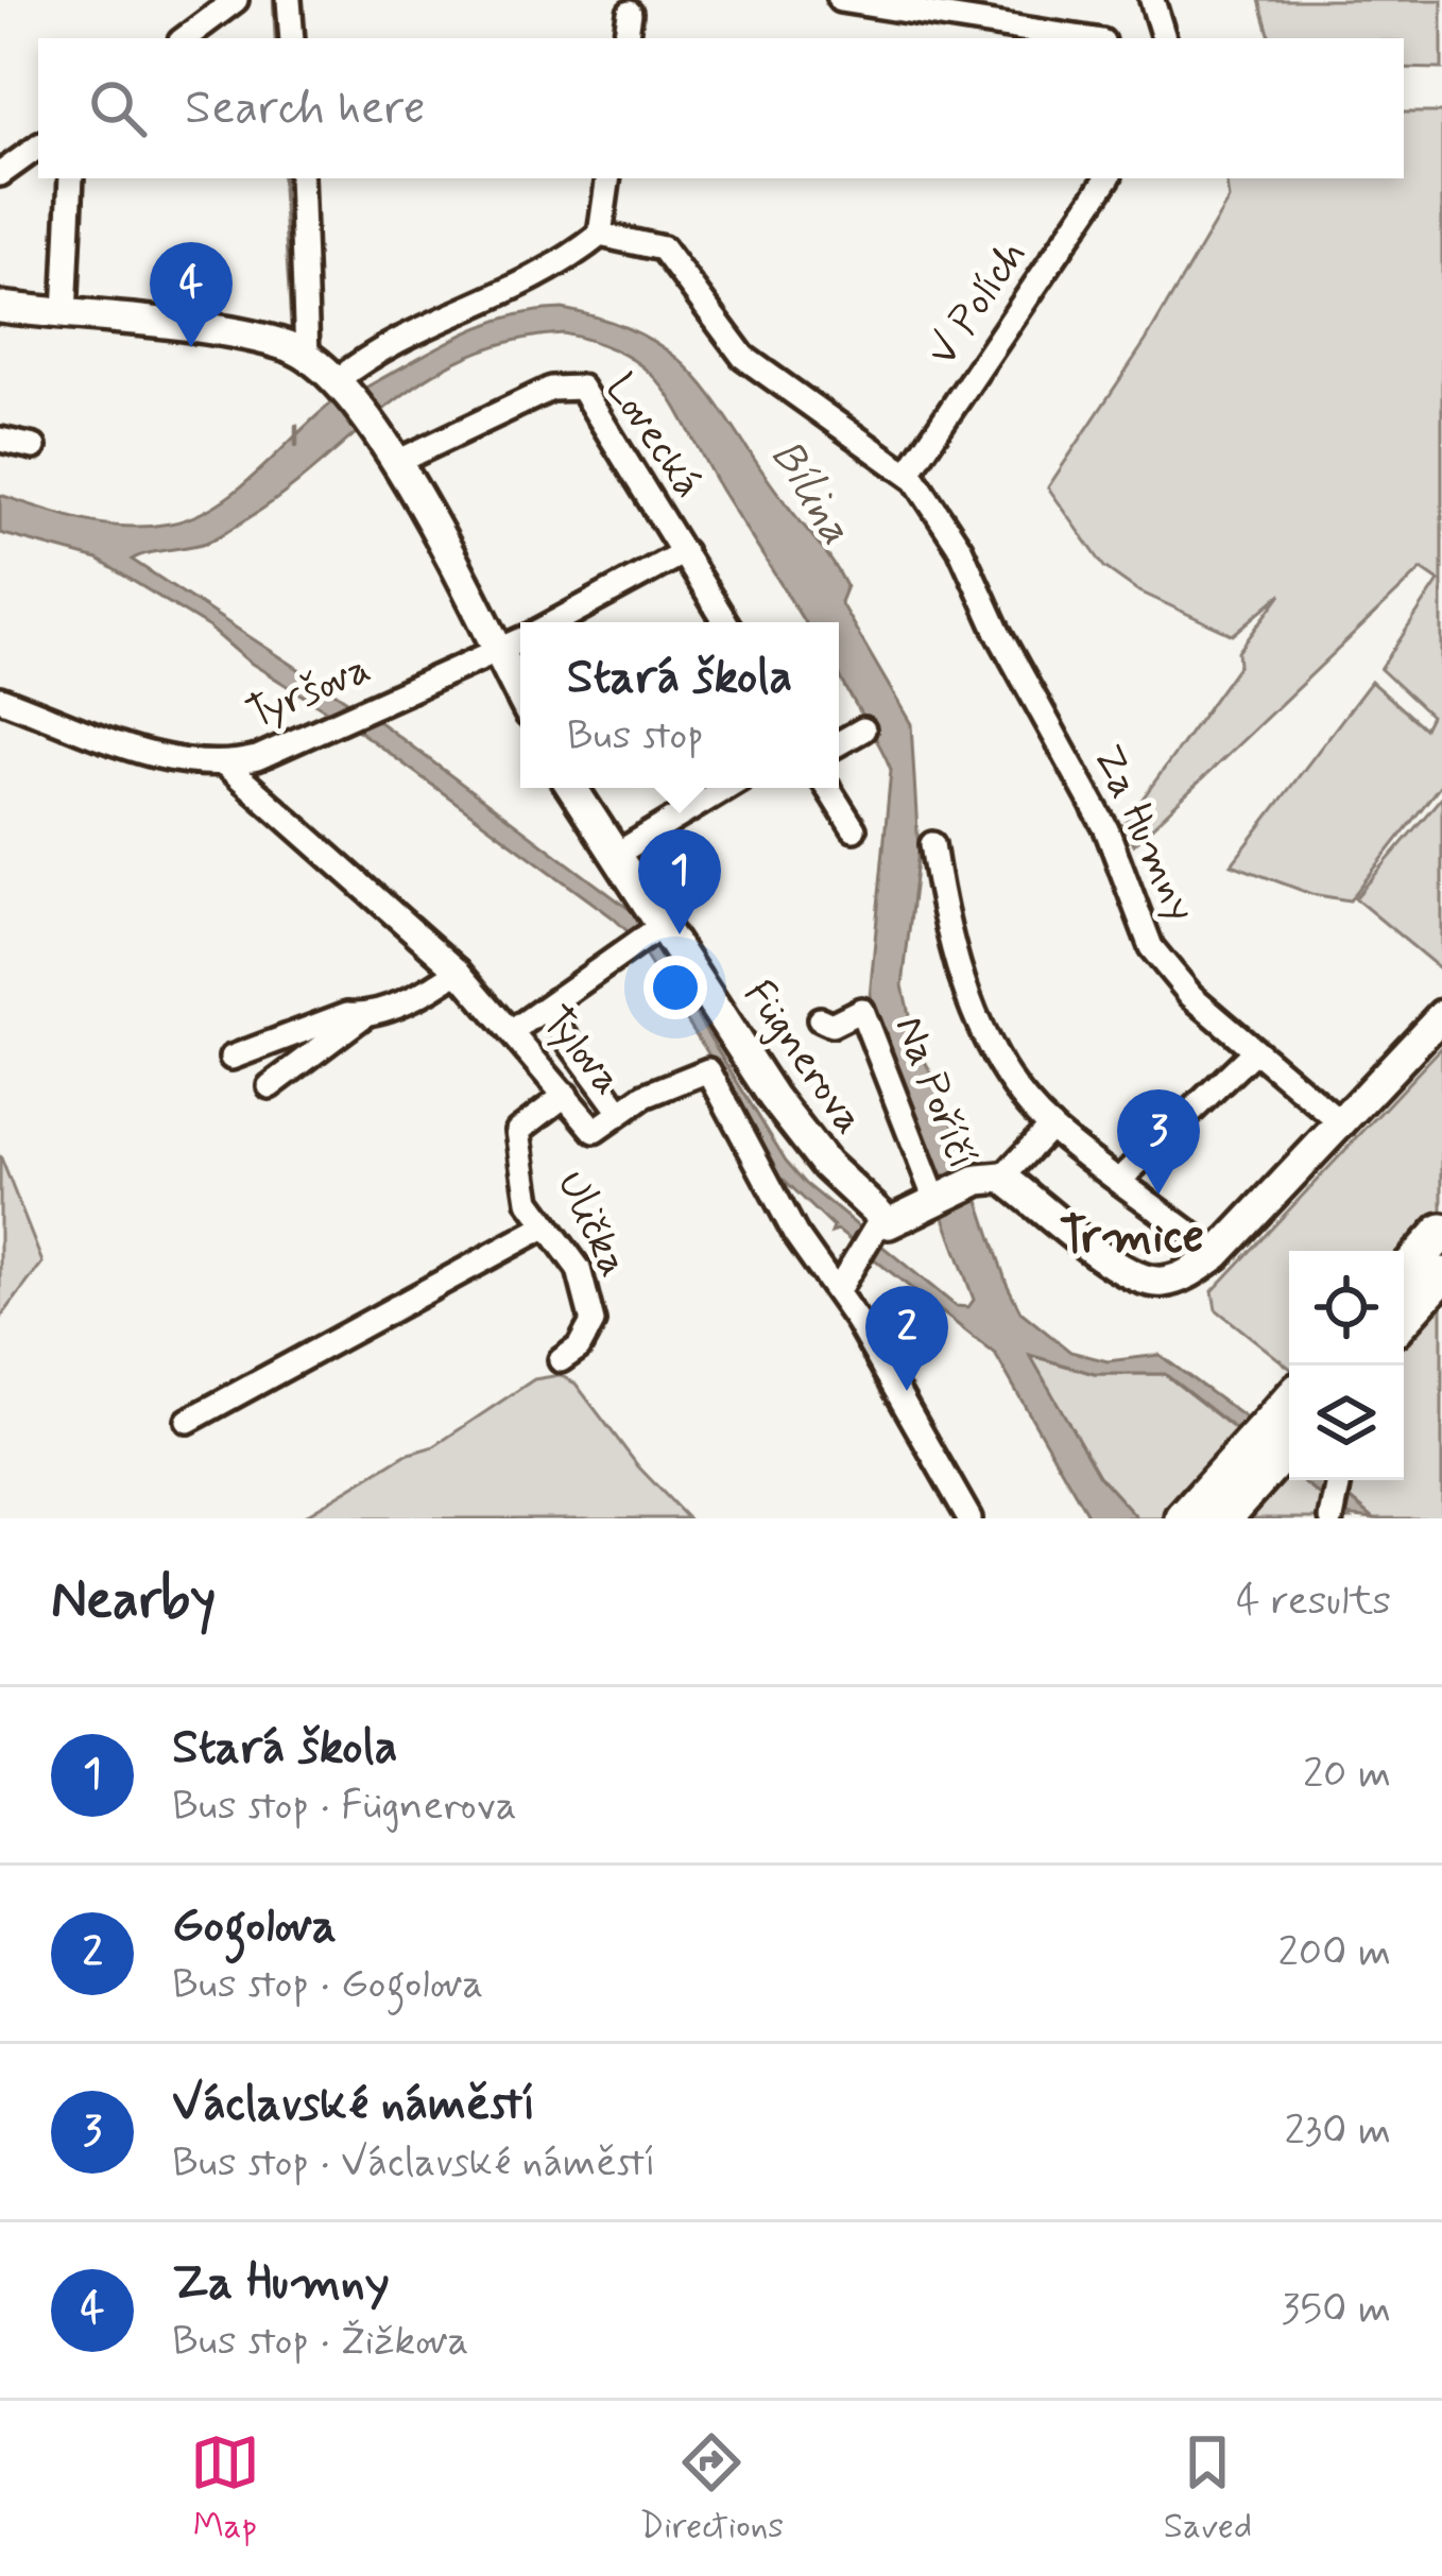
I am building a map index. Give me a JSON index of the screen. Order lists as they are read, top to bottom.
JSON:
{
  "streets": {
    "main road": ["Fügnerova"],
    "street": [
      "V Polích",
      "Lovecká",
      "Tyršova",
      "Za Humny",
      "Tylova",
      "Na Poříčí",
      "Ulička"
    ]
  },
  "crossings": [
    ["V Polích", "Za Humny"],
    ["Lovecká", "Tyršova"],
    ["Tyršova", "Tylova"],
    ["Tylova", "Ulička"]
  ],
  "districts": ["Trmice"],
  "water": ["Bílina"],
  "page": {
    "search": "Search here",
    "pins": [
      "4",
      "1",
      "3",
      "2"
    ],
    "popup": ["Stará škola", "Bus stop"],
    "heading": ["Nearby", "4 results"],
    "list": [
      {
        "mark": "1",
        "name": "Stará škola",
        "note": "Bus stop · Fügnerova",
        "value": "20 m"
      },
      {
        "mark": "2",
        "name": "Gogolova",
        "note": "Bus stop · Gogolova",
        "value": "200 m"
      },
      {
        "mark": "3",
        "name": "Václavské náměstí",
        "note": "Bus stop · Václavské náměstí",
        "value": "230 m"
      },
      {
        "mark": "4",
        "name": "Za Humny",
        "note": "Bus stop · Žižkova",
        "value": "350 m"
      }
    ],
    "nav": ["Map", "Directions", "Saved"]
  }
}
